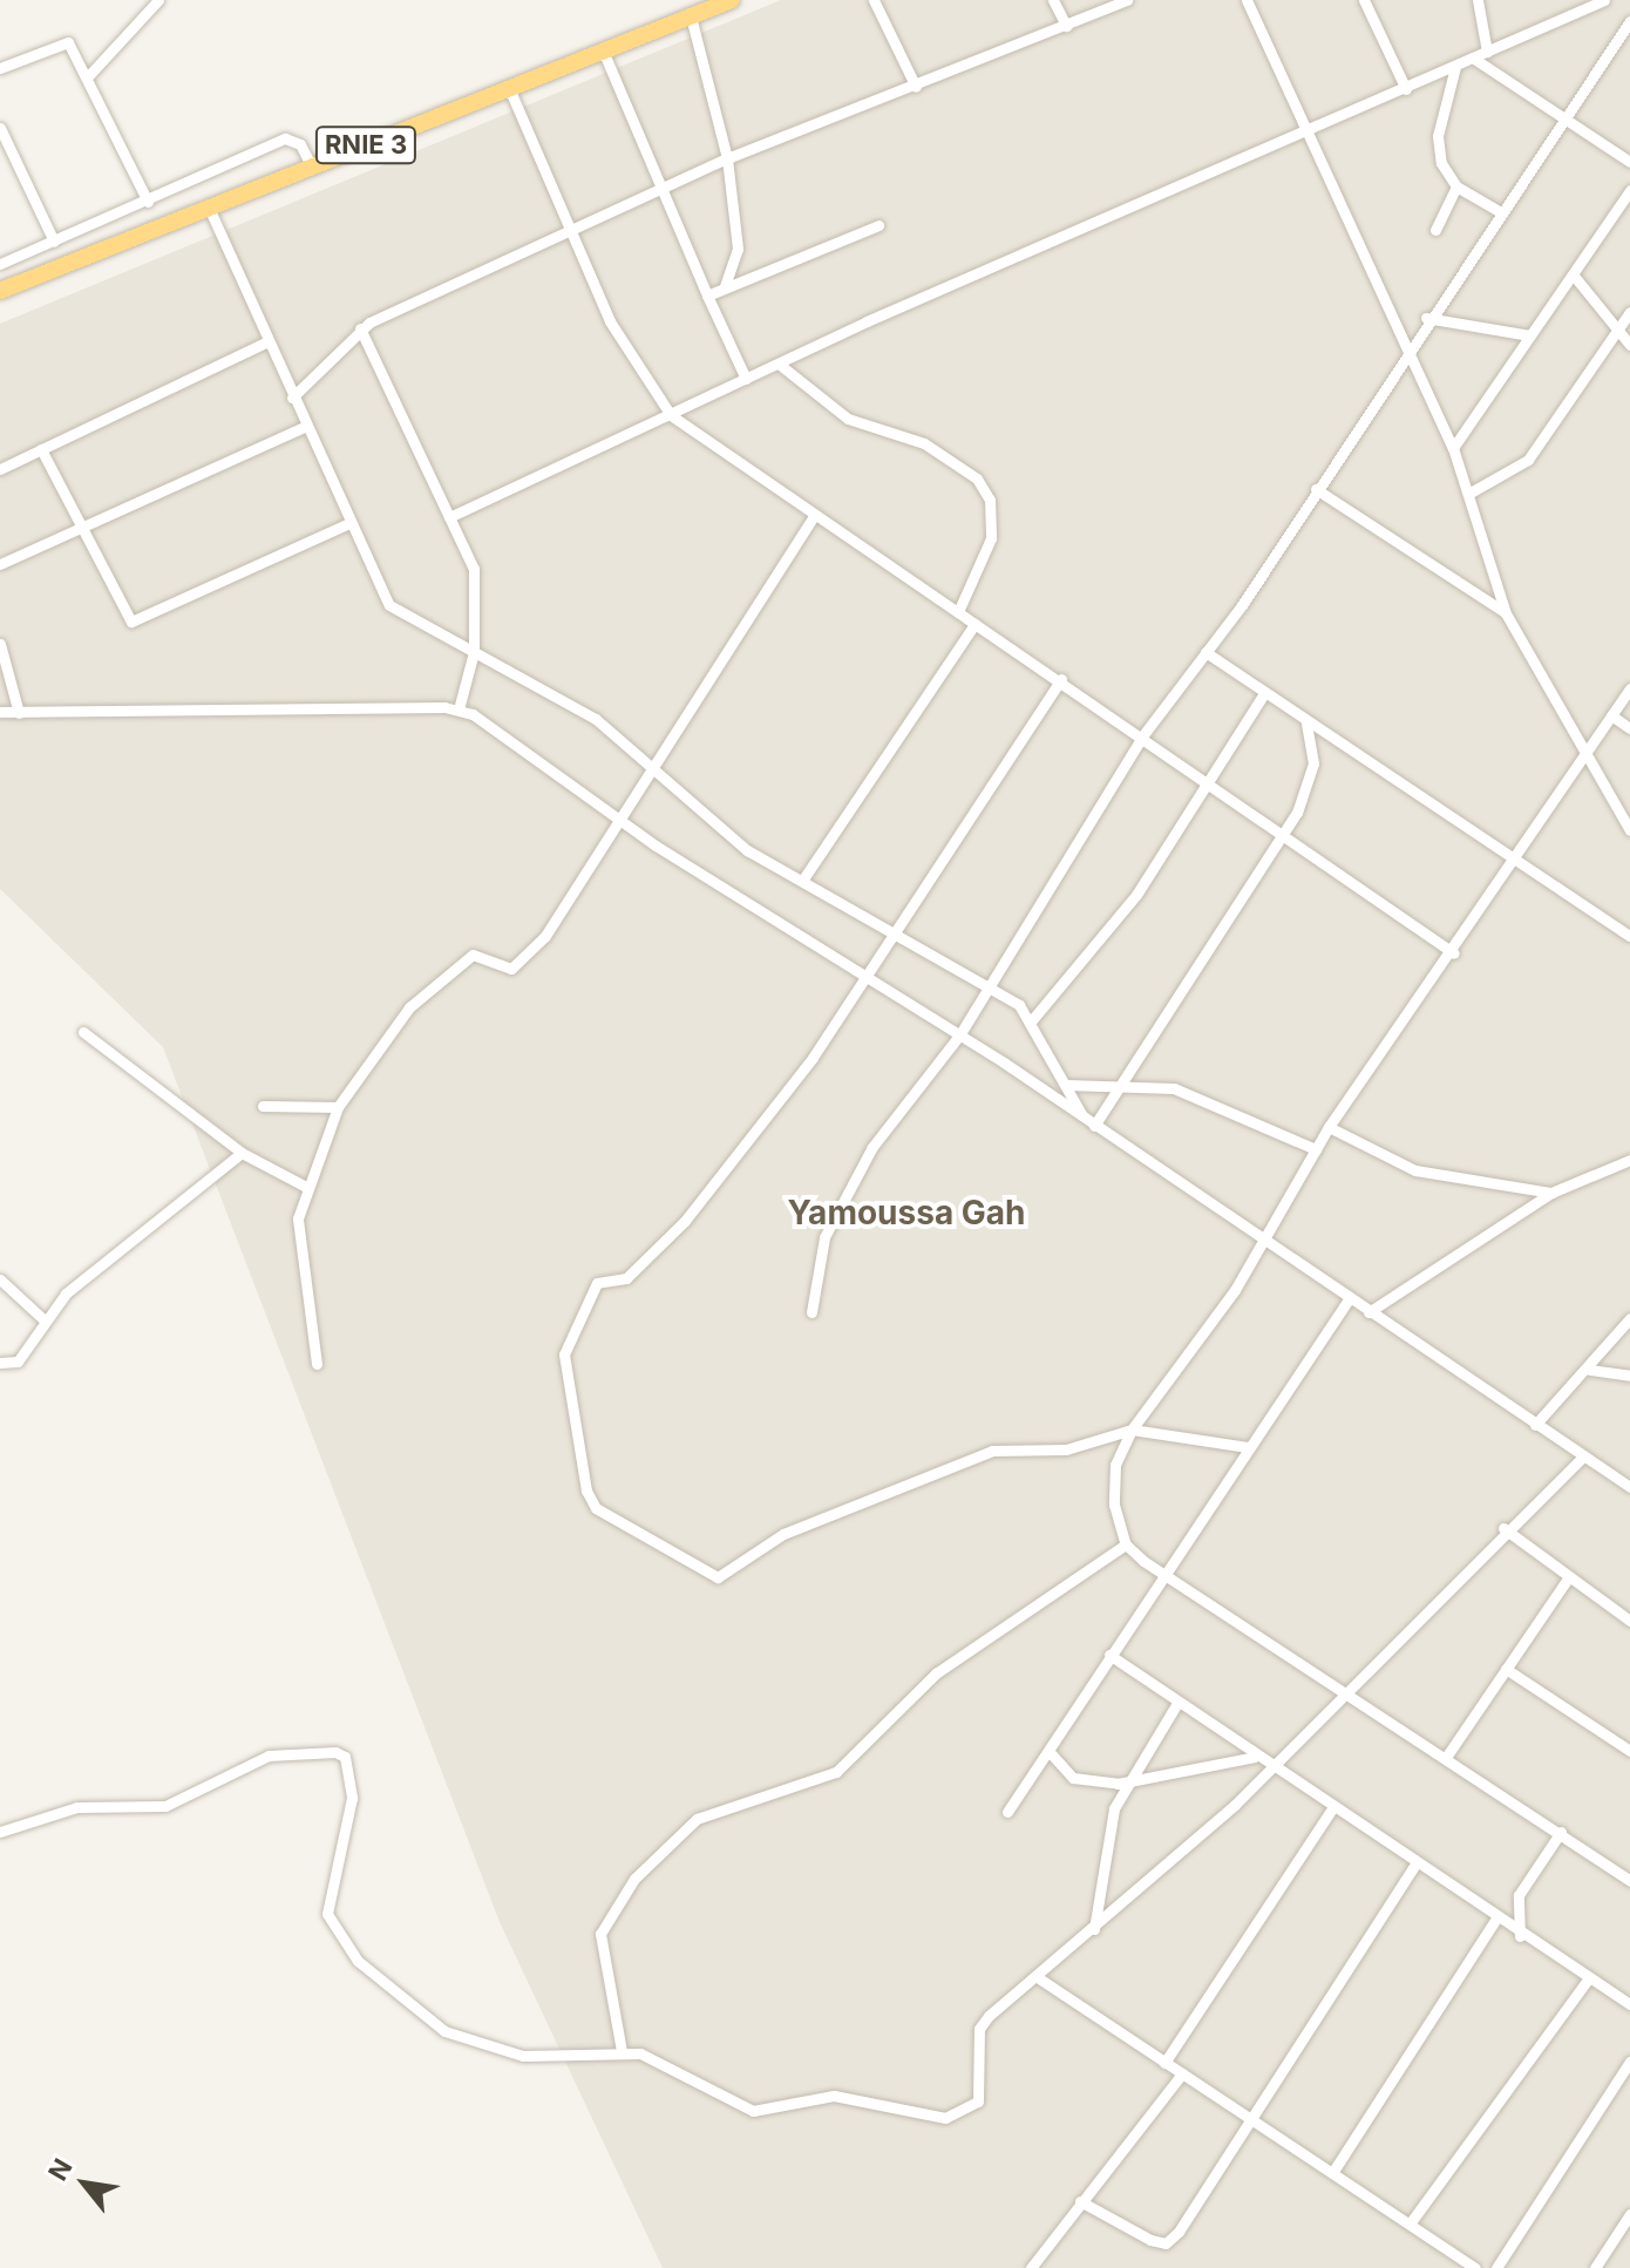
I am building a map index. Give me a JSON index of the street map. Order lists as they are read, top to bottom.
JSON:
{
  "streets": {
    "highway": ["RNIE 3"]
  },
  "districts": ["Yamoussa Gah"],
  "north": "top left"
}
